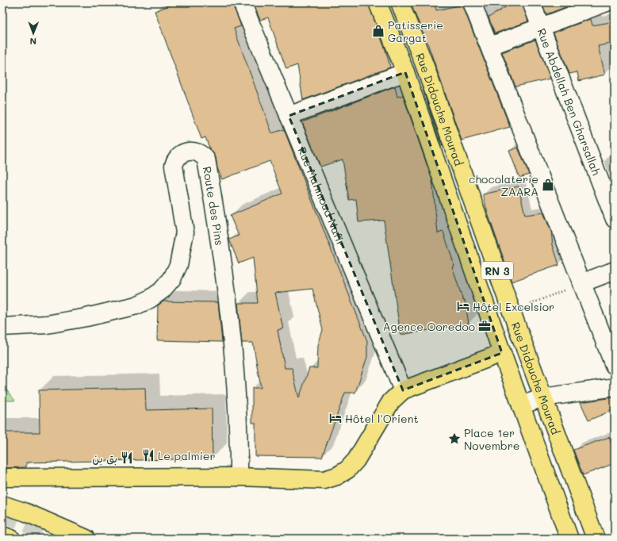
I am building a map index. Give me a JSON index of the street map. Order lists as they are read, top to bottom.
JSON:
{
  "streets": {
    "main road": ["Rue Didouche Mourad", "RN 3"],
    "street": ["Rue Abdellah Ben Gharsallah", "Rue Mahmoud Nafir", "Route des Pins"]
  },
  "places": {
    "shop": ["Patisserie Gargat", "chocolaterie ZAARA"],
    "hotel": ["Hôtel Excelsior", "Hôtel l'Orient"],
    "office": ["Agence Ooredoo"],
    "place": ["Place 1er Novembre"],
    "restaurant": ["Le palmier", "بق بن"]
  },
  "north": "bottom"
}
